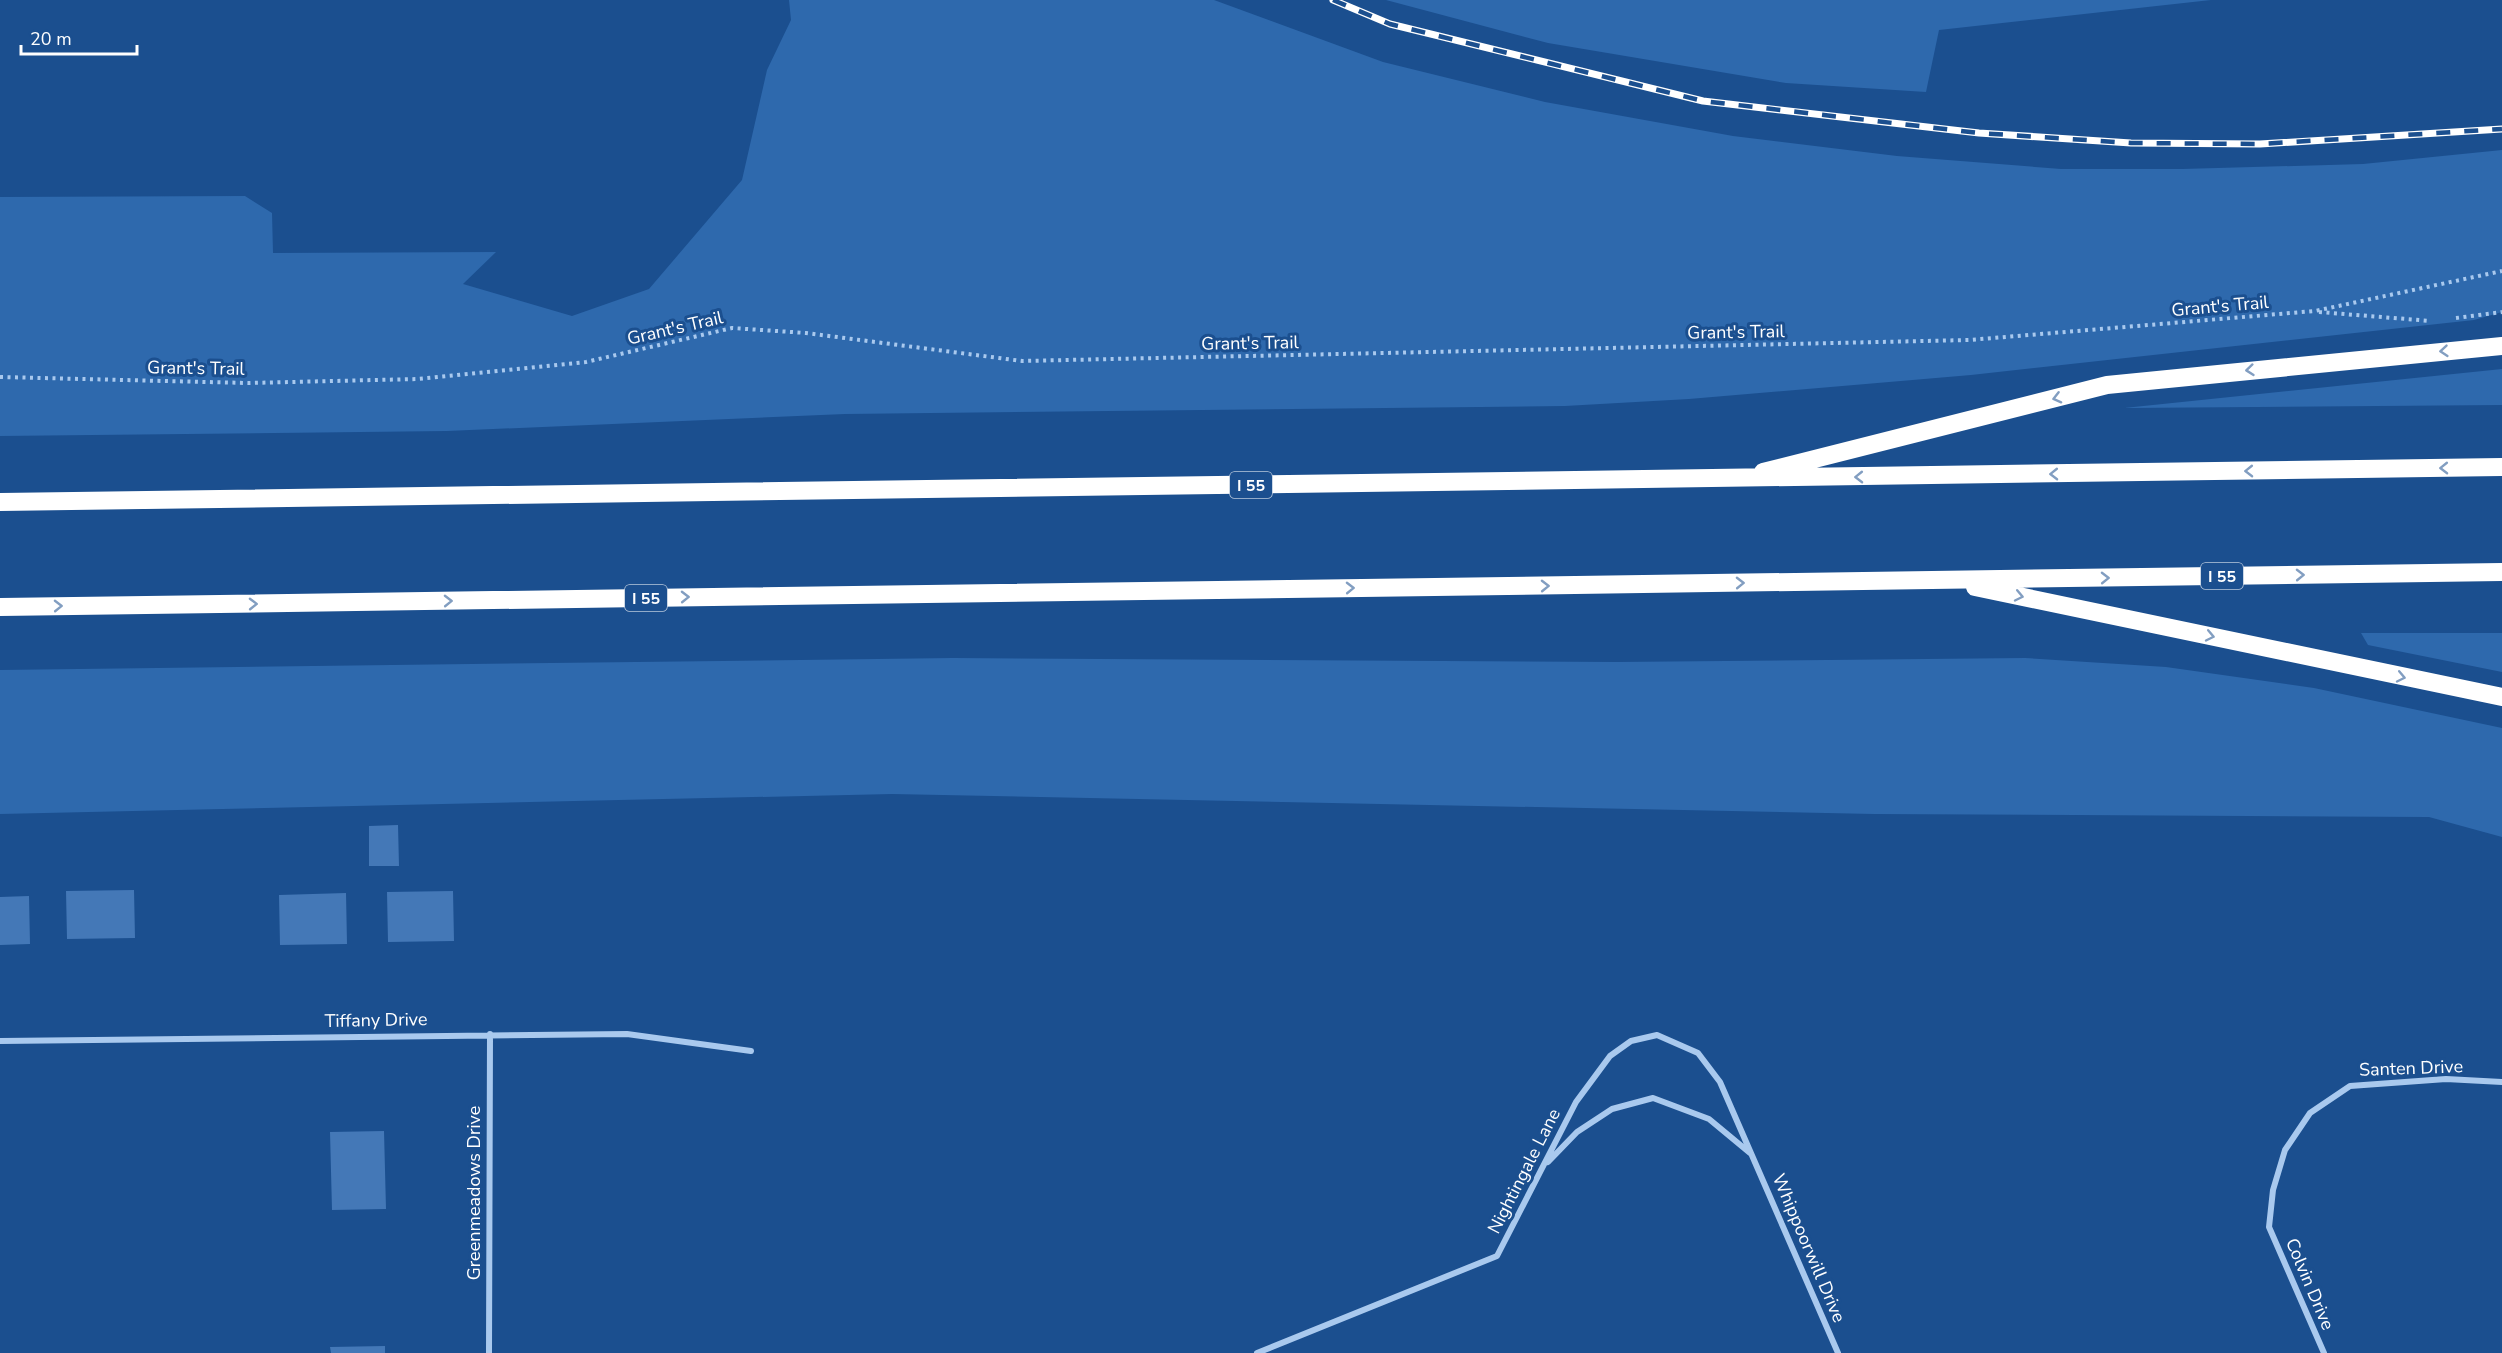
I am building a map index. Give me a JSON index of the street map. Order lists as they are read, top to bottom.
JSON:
{
  "streets": {
    "highway": ["I 55"],
    "street": [
      "Tiffany Drive",
      "Santen Drive",
      "Nightingale Lane",
      "Greenmeadows Drive",
      "Whippoorwill Drive",
      "Colvin Drive"
    ],
    "path": ["Grant's Trail"]
  },
  "crossings": [
    ["Tiffany Drive", "Greenmeadows Drive"],
    ["Santen Drive", "Colvin Drive"],
    ["Nightingale Lane", "Whippoorwill Drive"]
  ],
  "scale_bar": "20 m"
}
